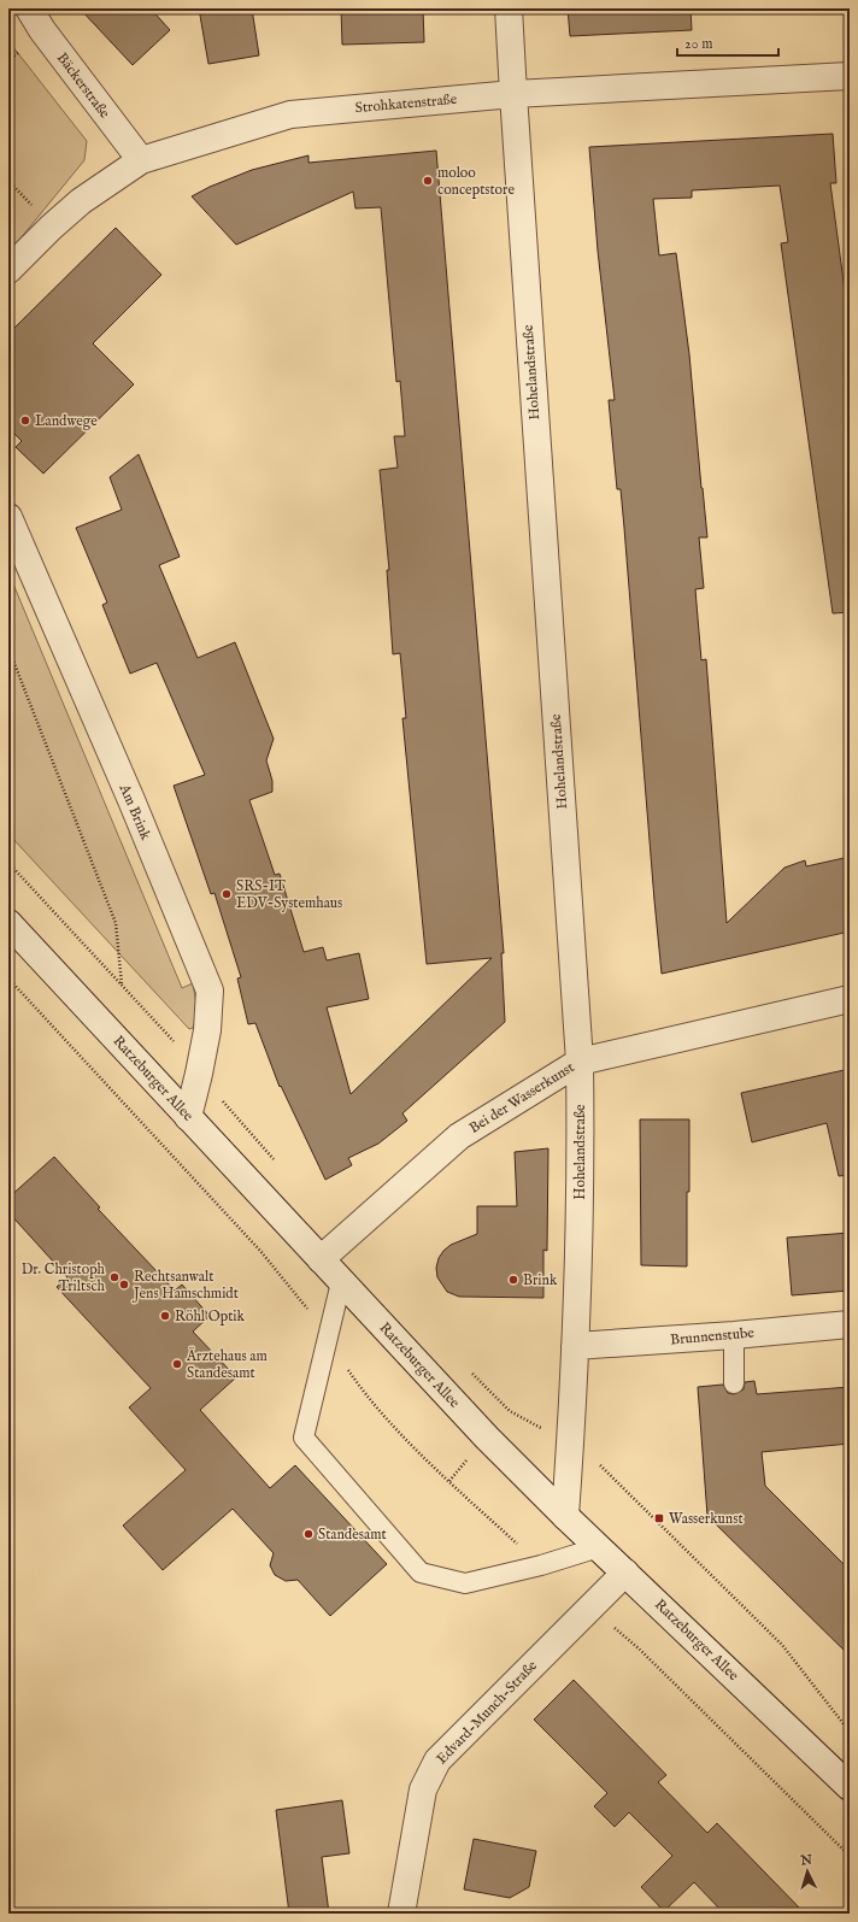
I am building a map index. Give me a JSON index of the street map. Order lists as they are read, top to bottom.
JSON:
{
  "streets": {
    "street": [
      "Bäckerstraße",
      "Strohkatenstraße",
      "Hohelandstraße",
      "Am Brink",
      "Ratzeburger Allee",
      "Bei der Wasserkunst",
      "Brunnenstube",
      "Edvard-Munch-Straße"
    ]
  },
  "crossings": [
    ["Bäckerstraße", "Strohkatenstraße"],
    ["Strohkatenstraße", "Hohelandstraße"],
    ["Hohelandstraße", "Ratzeburger Allee"],
    ["Hohelandstraße", "Bei der Wasserkunst"],
    ["Hohelandstraße", "Brunnenstube"],
    ["Am Brink", "Ratzeburger Allee"],
    ["Ratzeburger Allee", "Bei der Wasserkunst"],
    ["Ratzeburger Allee", "Edvard-Munch-Straße"]
  ],
  "places": {
    "other": [
      "moloo conceptstore",
      "Landwege",
      "SRS-IT EDV-Systemhaus",
      "Dr. Christoph Triltsch",
      "Brink",
      "Rechtsanwalt Jens Hamschmidt",
      "Röhl Optik",
      "Ärztehaus am Standesamt",
      "Standesamt"
    ],
    "transit": ["Wasserkunst"]
  },
  "scale_bar": "20 m",
  "north": "top"
}
